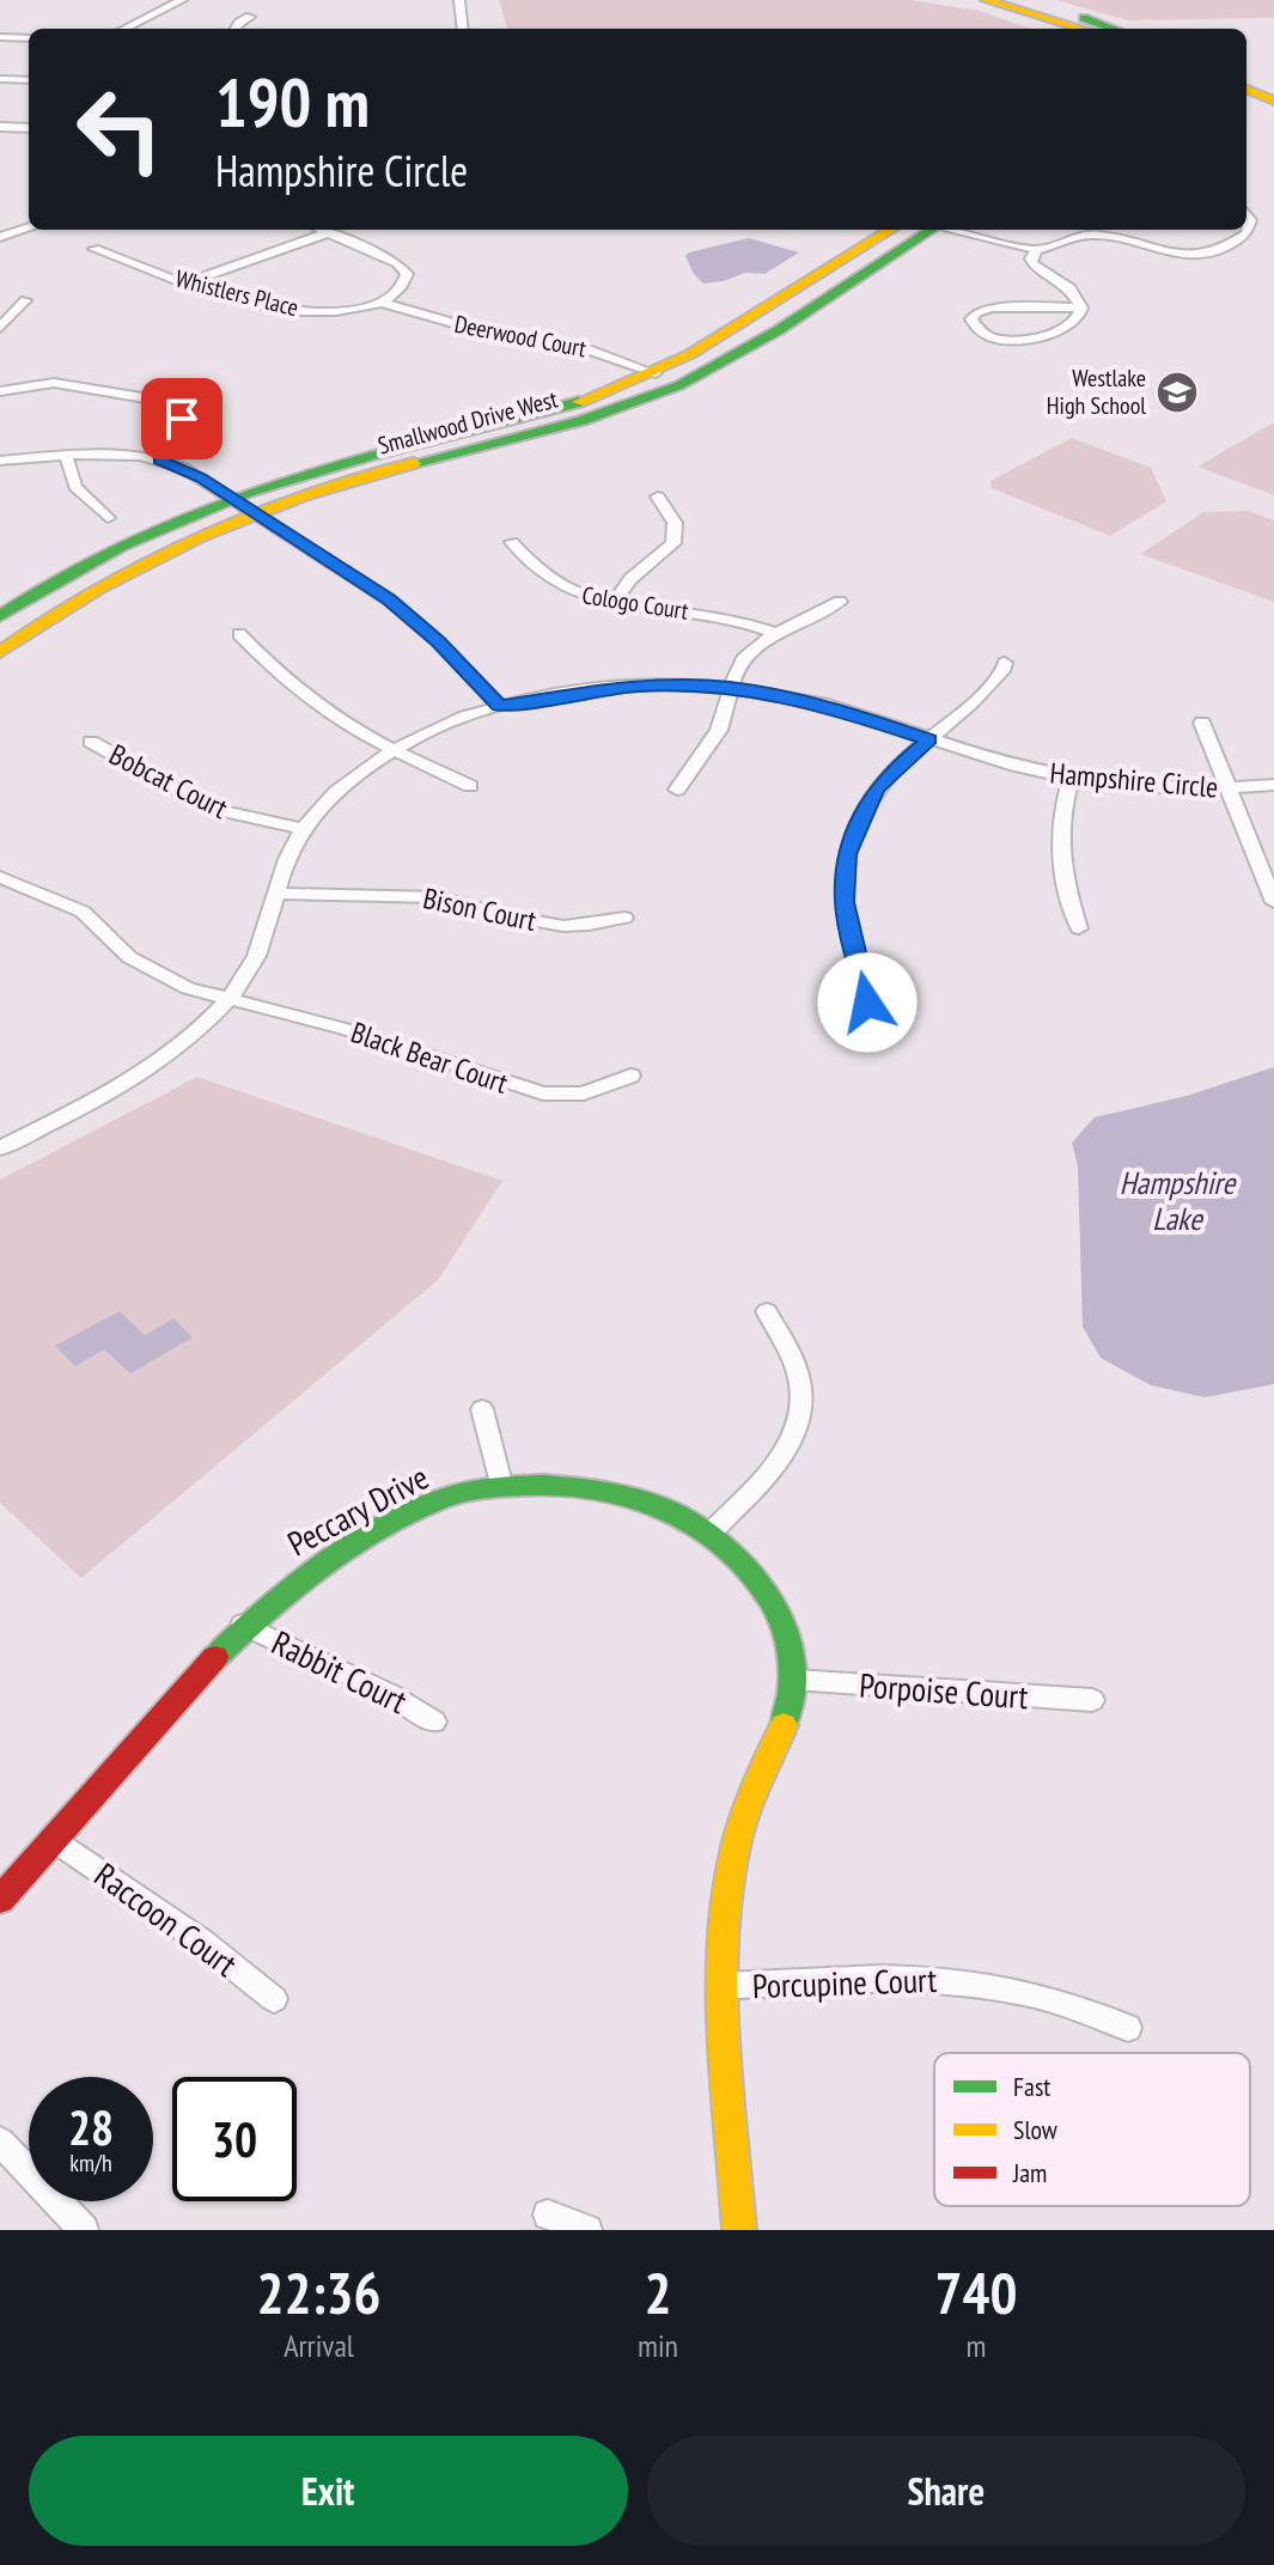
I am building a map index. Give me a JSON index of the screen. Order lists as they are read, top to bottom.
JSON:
{
  "streets": {
    "street": [
      "Whistlers Place",
      "Deerwood Court",
      "Smallwood Drive West",
      "Cologo Court",
      "Hampshire Circle",
      "Bobcat Court",
      "Bison Court",
      "Black Bear Court",
      "Peccary Drive",
      "Rabbit Court",
      "Porpoise Court",
      "Raccoon Court",
      "Porcupine Court"
    ]
  },
  "crossings": [
    ["Whistlers Place", "Deerwood Court"],
    ["Deerwood Court", "Smallwood Drive West"],
    ["Hampshire Circle", "Bobcat Court"],
    ["Hampshire Circle", "Bison Court"],
    ["Hampshire Circle", "Black Bear Court"],
    ["Peccary Drive", "Rabbit Court"],
    ["Peccary Drive", "Porpoise Court"],
    ["Peccary Drive", "Raccoon Court"],
    ["Peccary Drive", "Porcupine Court"]
  ],
  "water": ["Hampshire Lake"],
  "places": {
    "school or university": ["Westlake High School"]
  },
  "legend": ["Fast", "Slow", "Jam"],
  "page": {
    "turn": ["190 m", "Hampshire Circle"],
    "speed": "28 km/h",
    "limit": "30",
    "eta": [
      "22:36",
      "Arrival",
      "2",
      "min",
      "740",
      "m"
    ],
    "buttons": ["Exit", "Share"]
  }
}
